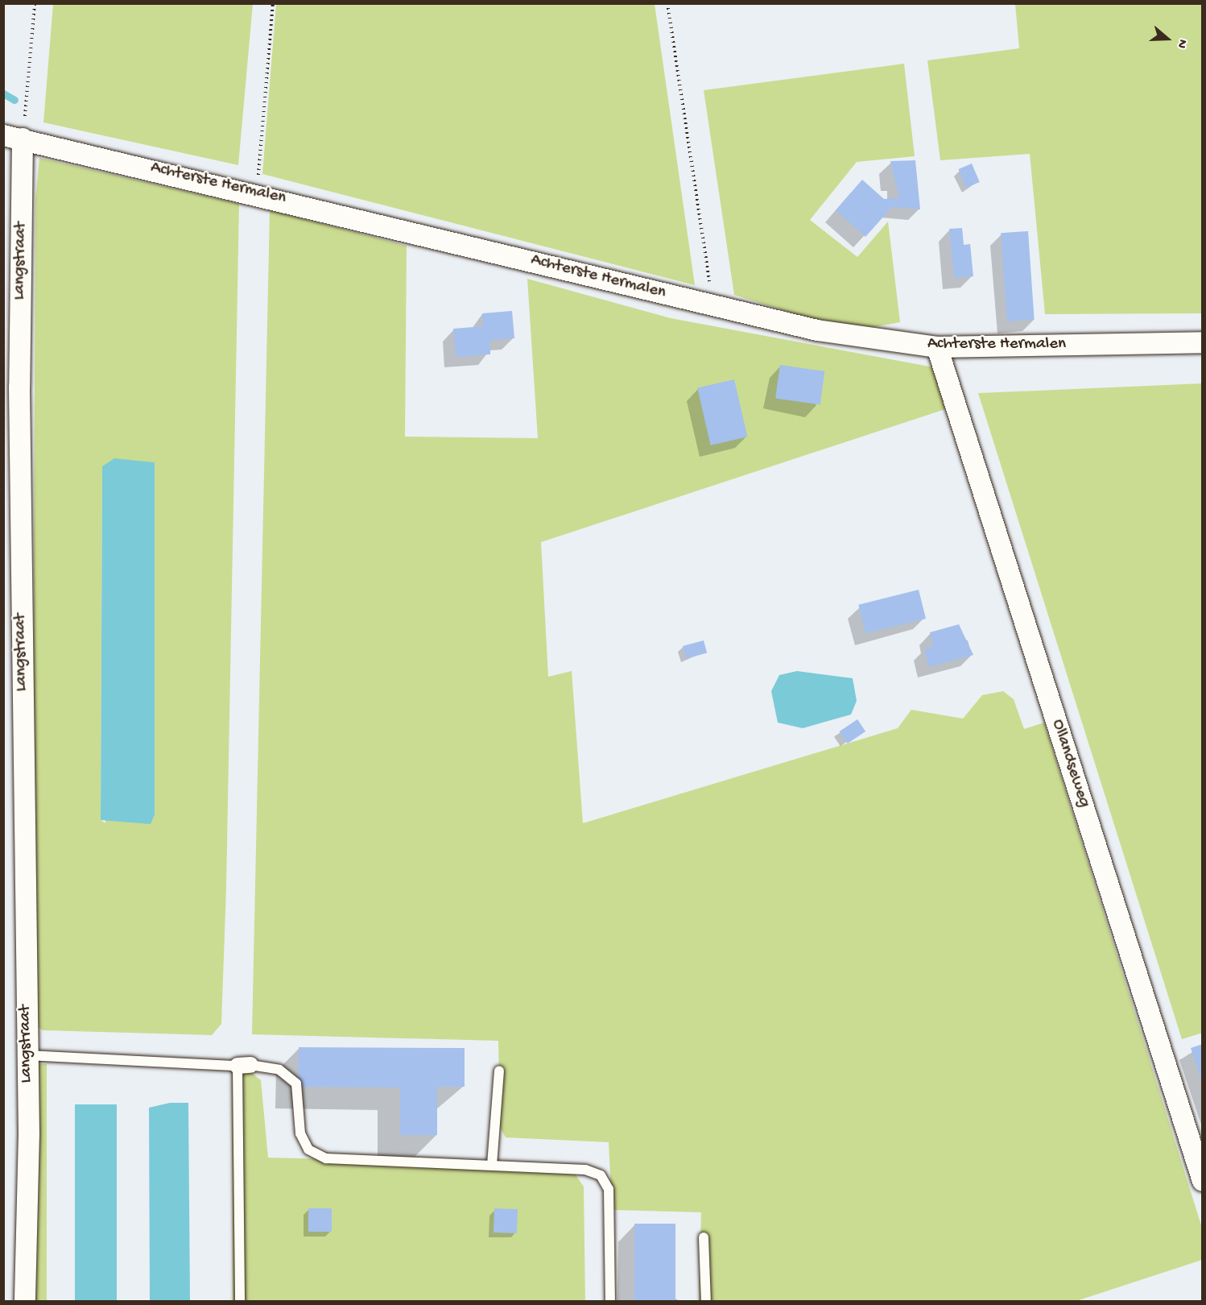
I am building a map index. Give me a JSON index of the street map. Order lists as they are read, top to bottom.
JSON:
{
  "streets": {
    "street": ["Achterste Hermalen", "Langstraat", "Ollandseweg"]
  },
  "crossings": [
    ["Achterste Hermalen", "Langstraat"],
    ["Achterste Hermalen", "Ollandseweg"]
  ],
  "north": "right"
}
